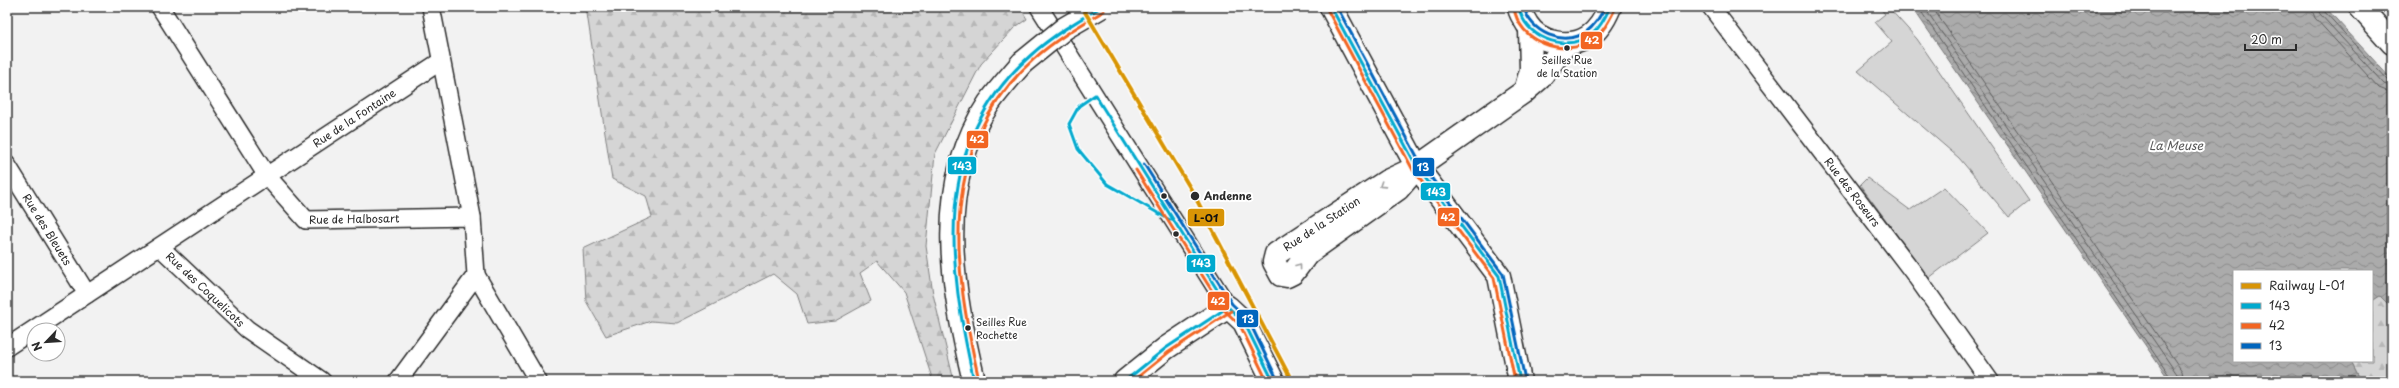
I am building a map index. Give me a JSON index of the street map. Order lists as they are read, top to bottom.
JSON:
{
  "streets": {
    "street": [
      "Rue de la Fontaine",
      "Rue des Roseurs",
      "Rue de Halbosart",
      "Rue de la Station",
      "Rue des Bleuets",
      "Rue des Coquelicots"
    ]
  },
  "crossings": [
    ["Rue de la Fontaine", "Rue de Halbosart"],
    ["Rue de la Fontaine", "Rue des Coquelicots"],
    ["Rue des Bleuets", "Rue des Coquelicots"]
  ],
  "water": ["La Meuse"],
  "places": ["Seilles Rue de la Station", "Andenne", "Seilles Rue Rochette"],
  "lines": [
    "rail line L-01",
    "transit line 143",
    "transit line 42",
    "transit line 13"
  ],
  "legend": [
    "Railway L-01",
    "143",
    "42",
    "13"
  ],
  "scale_bar": "20 m",
  "north": "bottom left"
}
